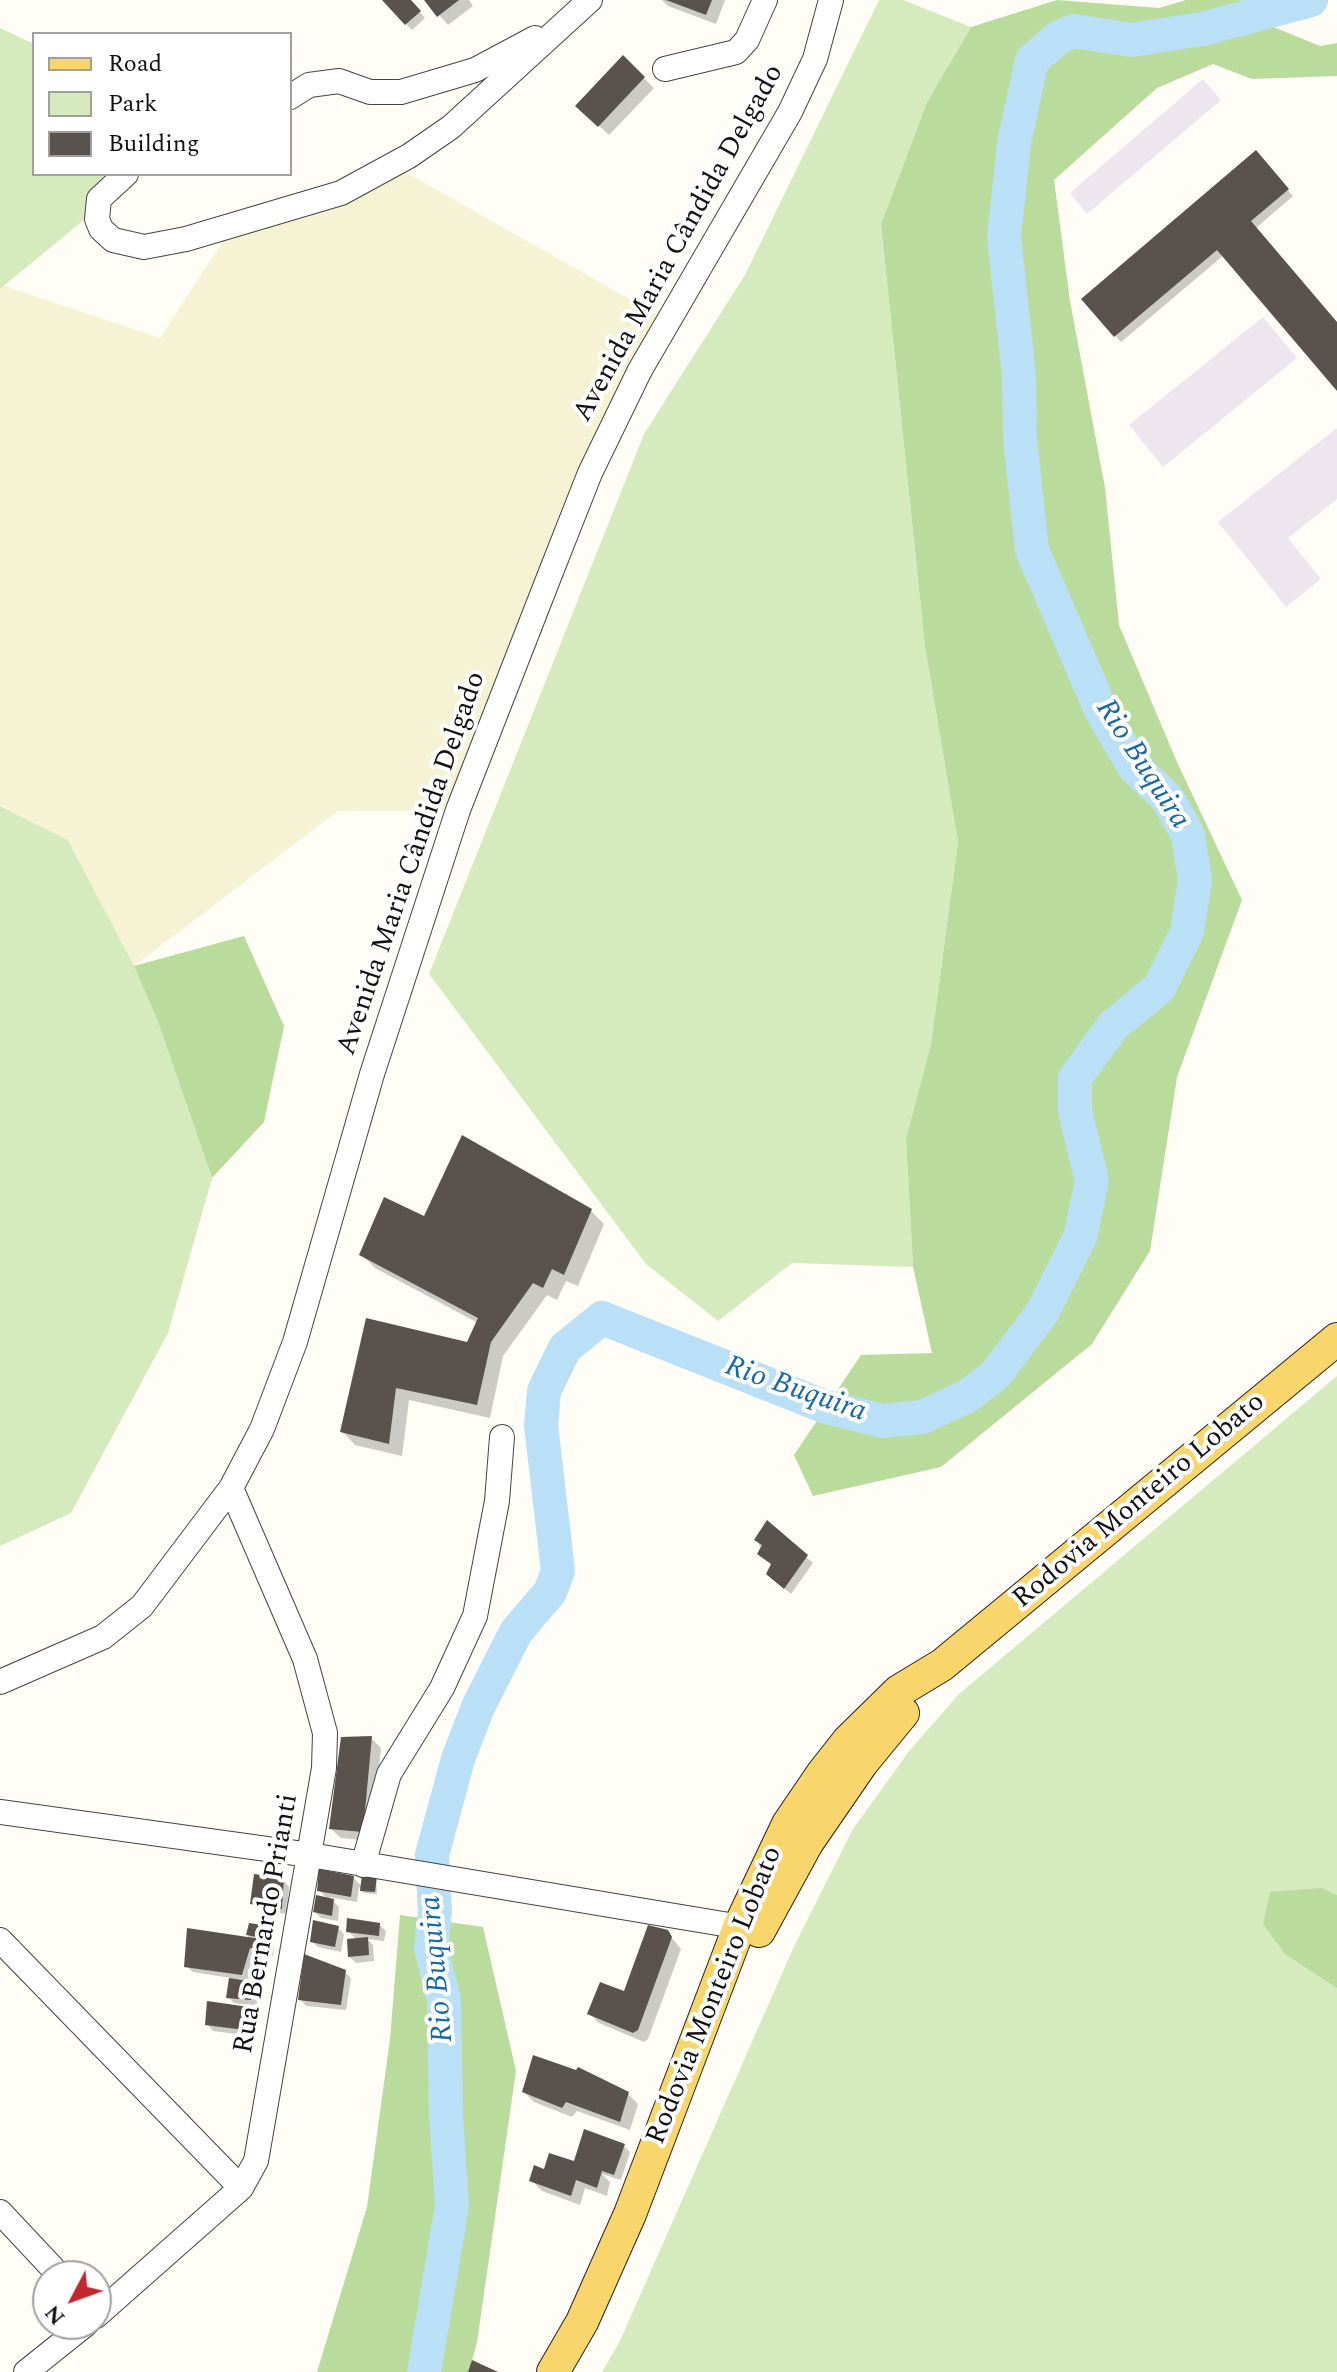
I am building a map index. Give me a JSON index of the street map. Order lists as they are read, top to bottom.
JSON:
{
  "streets": {
    "main road": ["Rodovia Monteiro Lobato"],
    "street": ["Avenida Maria Cândida Delgado", "Rua Bernardo Prianti"]
  },
  "crossings": [
    ["Avenida Maria Cândida Delgado", "Rua Bernardo Prianti"]
  ],
  "water": ["Rio Buquira"],
  "legend": ["Road", "Park", "Building"],
  "north": "bottom left"
}
